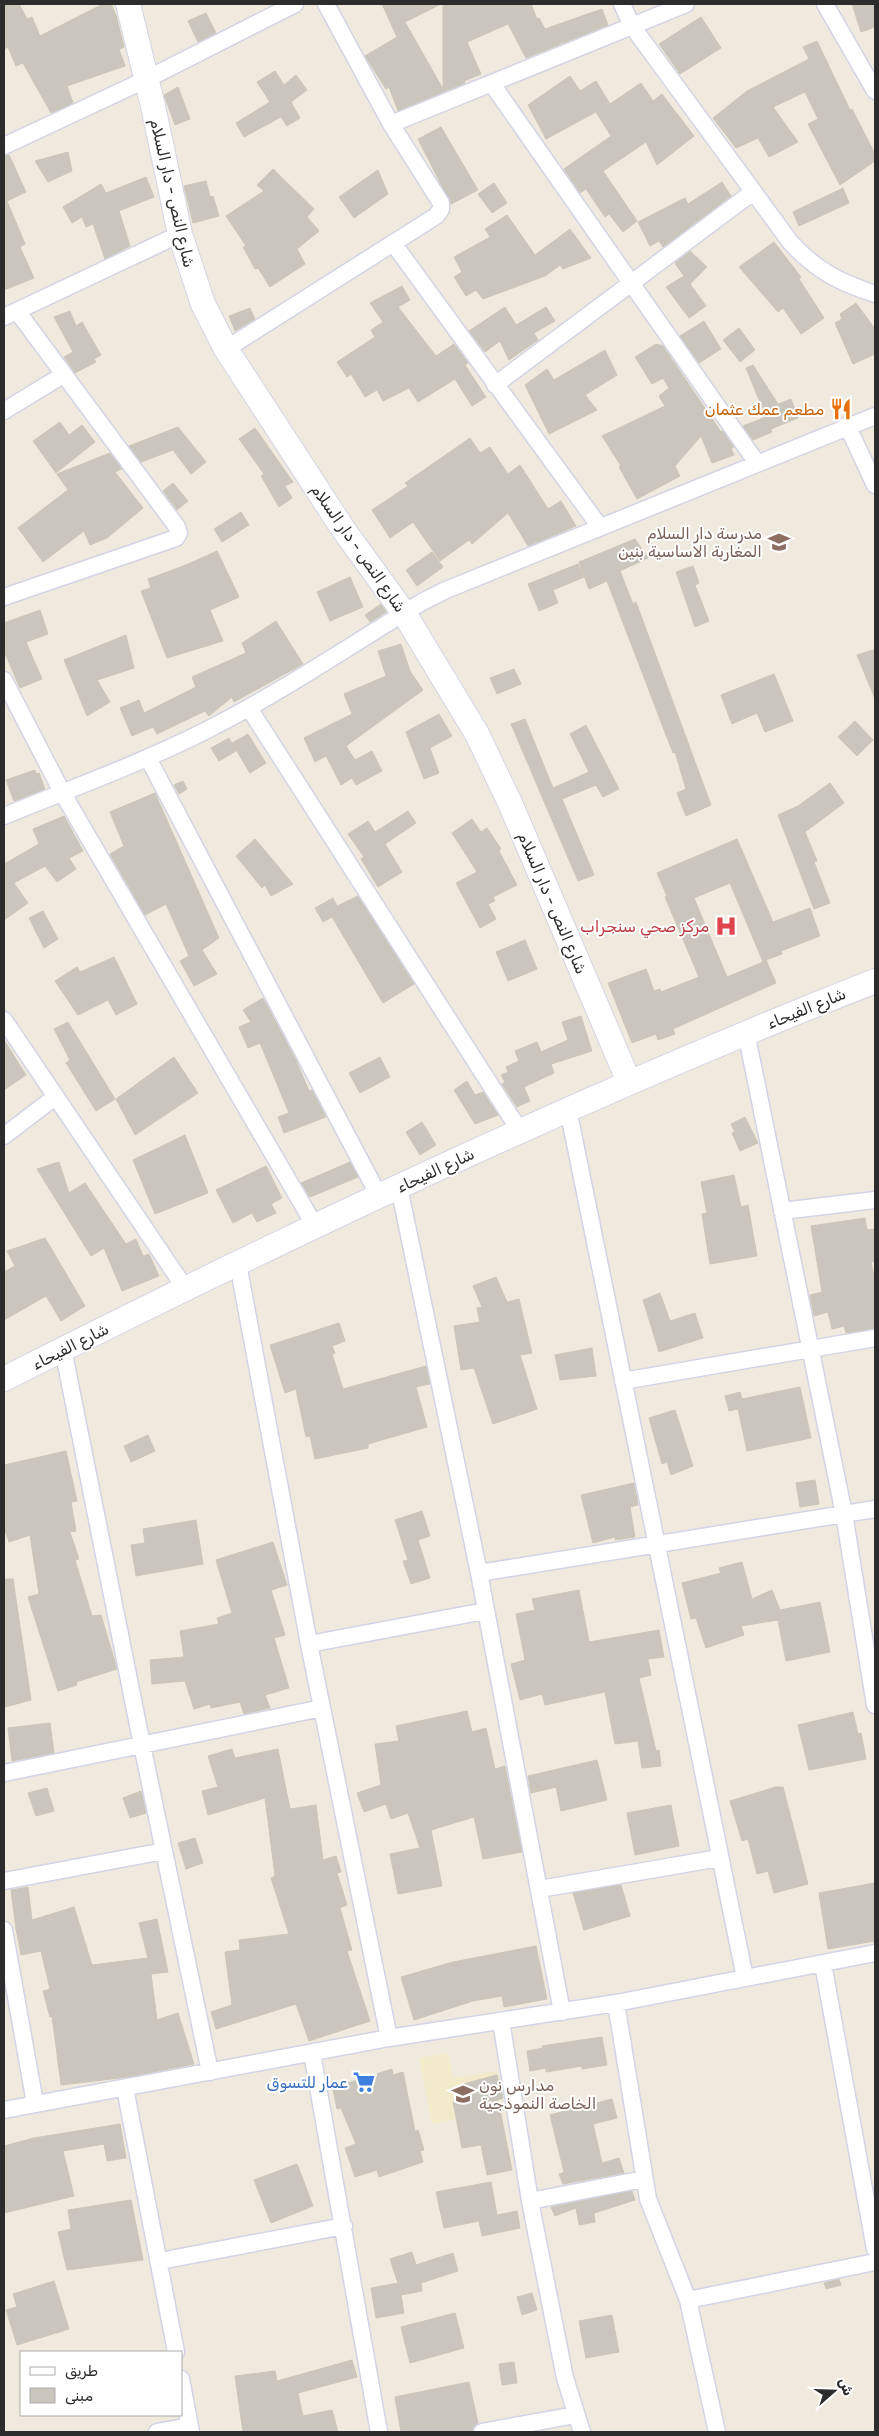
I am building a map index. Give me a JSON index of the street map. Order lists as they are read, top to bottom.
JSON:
{
  "streets": {
    "street": ["شارع النص - دار السلام", "شارع الفيحاء"]
  },
  "crossings": [
    ["شارع النص - دار السلام", "شارع الفيحاء"]
  ],
  "places": {
    "restaurant": ["مطعم عمك عثمان"],
    "school or university": ["مدرسة دار السلام المغاربة الاساسية بنين", "مدارس نون الخاصة النموذجية"],
    "hospital": ["مركز صحي سنجراب"],
    "supermarket": ["عمار للتسوق"]
  },
  "legend": ["طريق", "مبنى"],
  "north": "right"
}
